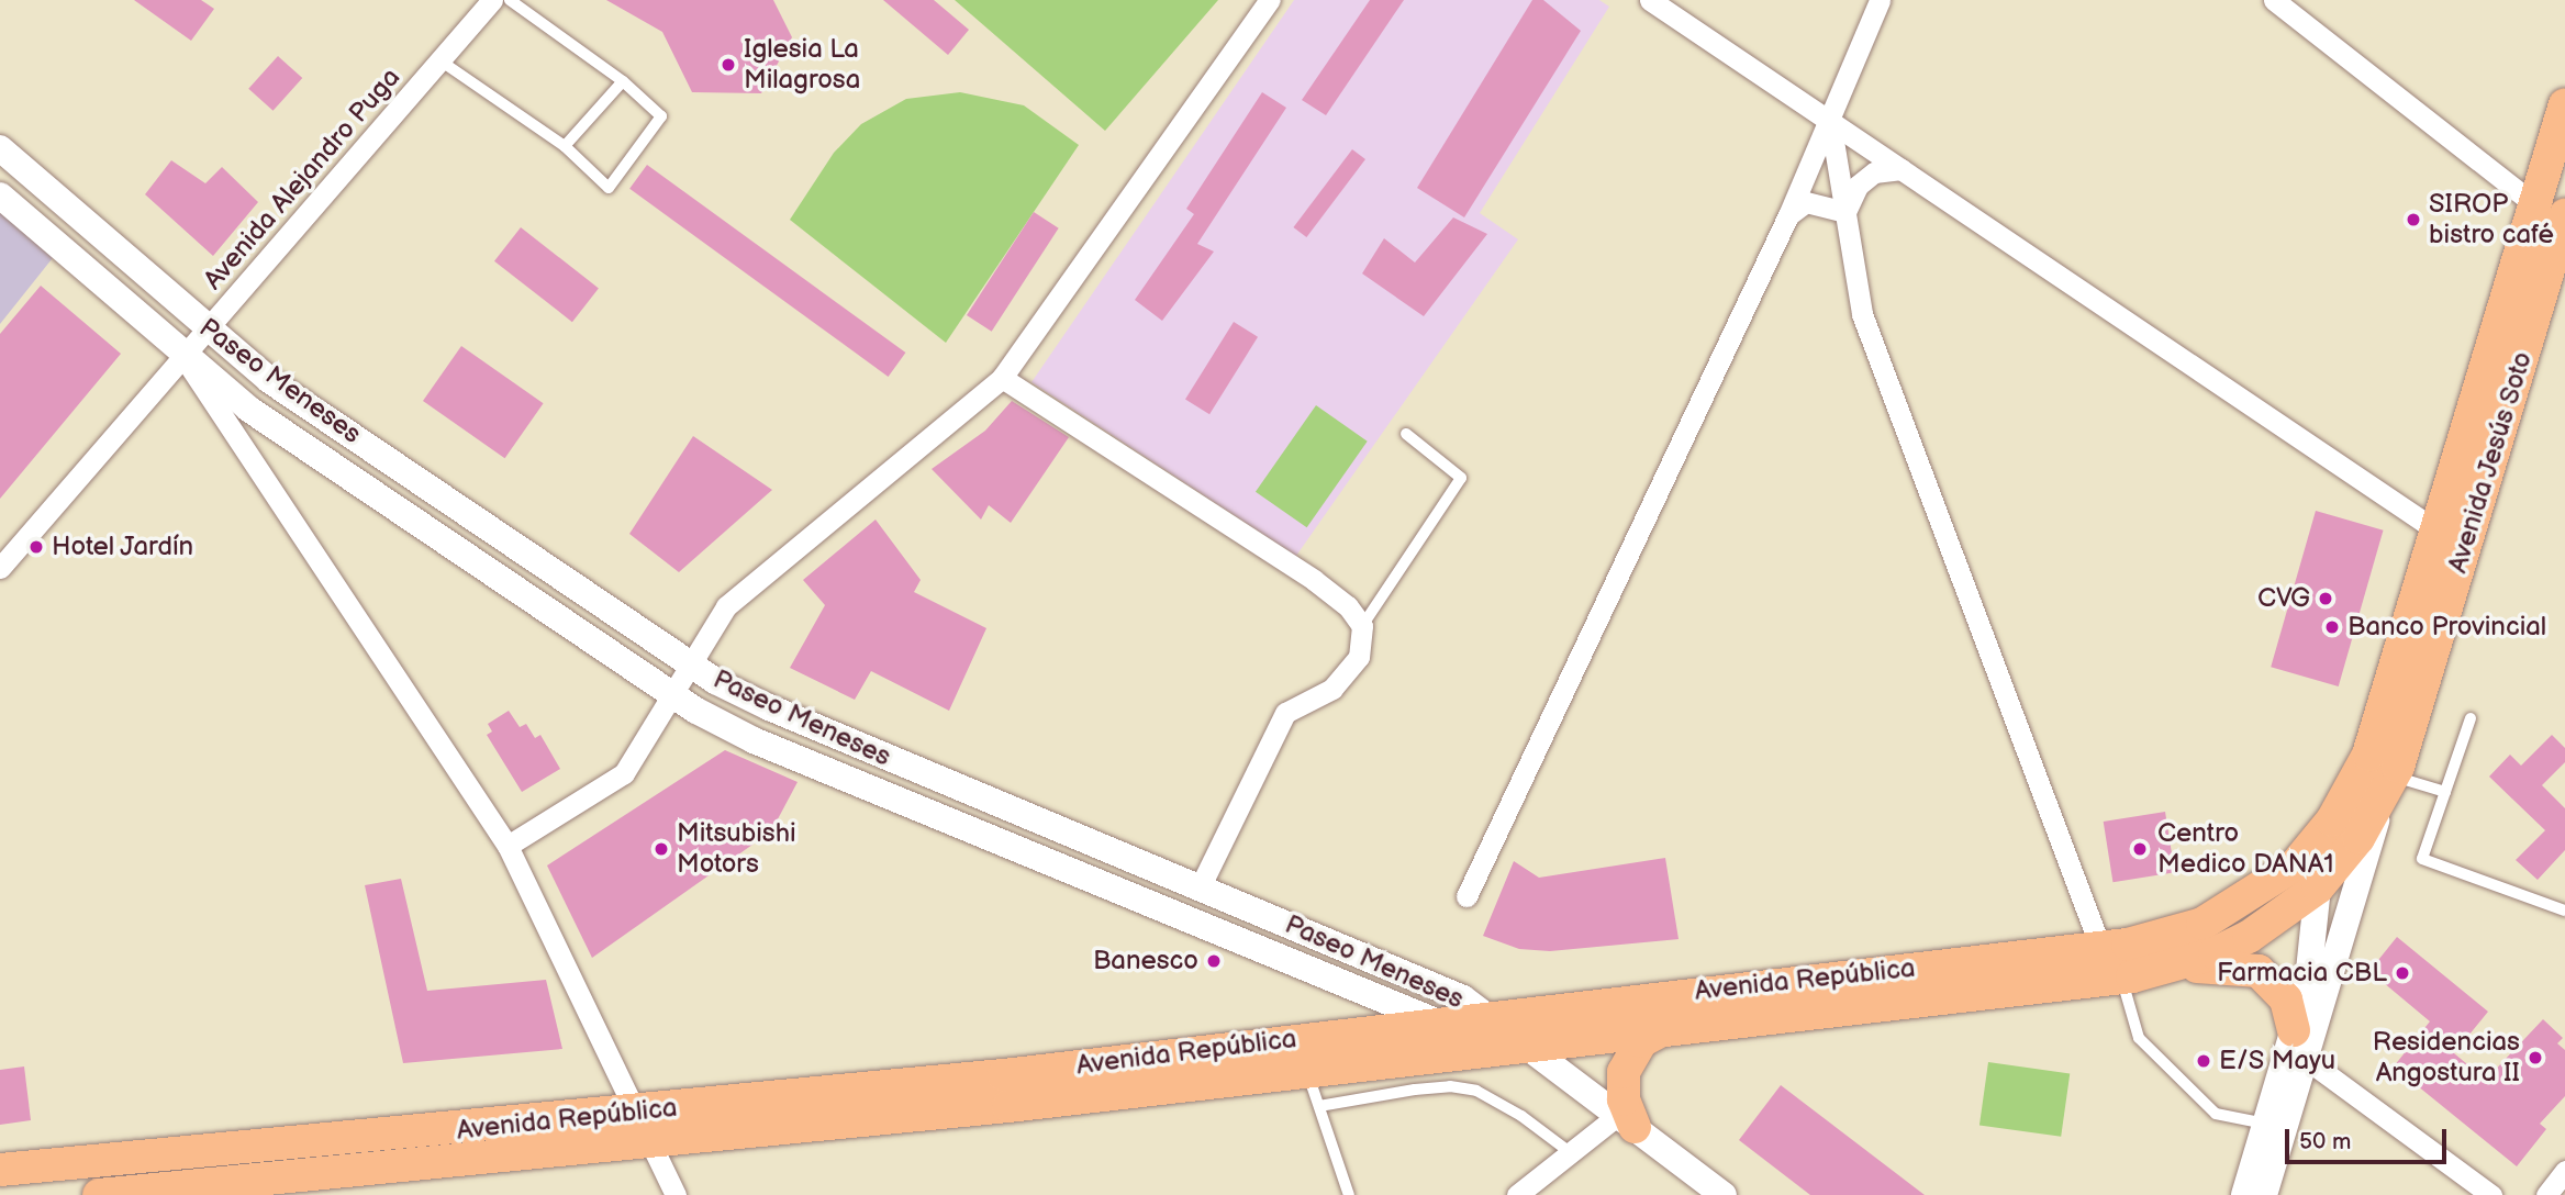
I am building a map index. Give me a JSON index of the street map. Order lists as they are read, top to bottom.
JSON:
{
  "streets": {
    "main road": ["Avenida Jesús Soto", "Avenida República"],
    "street": ["Avenida Alejandro Puga", "Paseo Meneses"]
  },
  "crossings": [
    ["Avenida Alejandro Puga", "Paseo Meneses"],
    ["Paseo Meneses", "Avenida República"],
    ["Avenida Jesús Soto", "Avenida República"]
  ],
  "places": [
    "Iglesia La Milagrosa",
    "SIROP bistro café",
    "Hotel Jardín",
    "CVG",
    "Banco Provincial",
    "Mitsubishi Motors",
    "Centro Medico DANA1",
    "Banesco",
    "Farmacia CBL",
    "Residencias Angostura II",
    "E/S Mayu"
  ],
  "scale_bar": "50 m"
}
